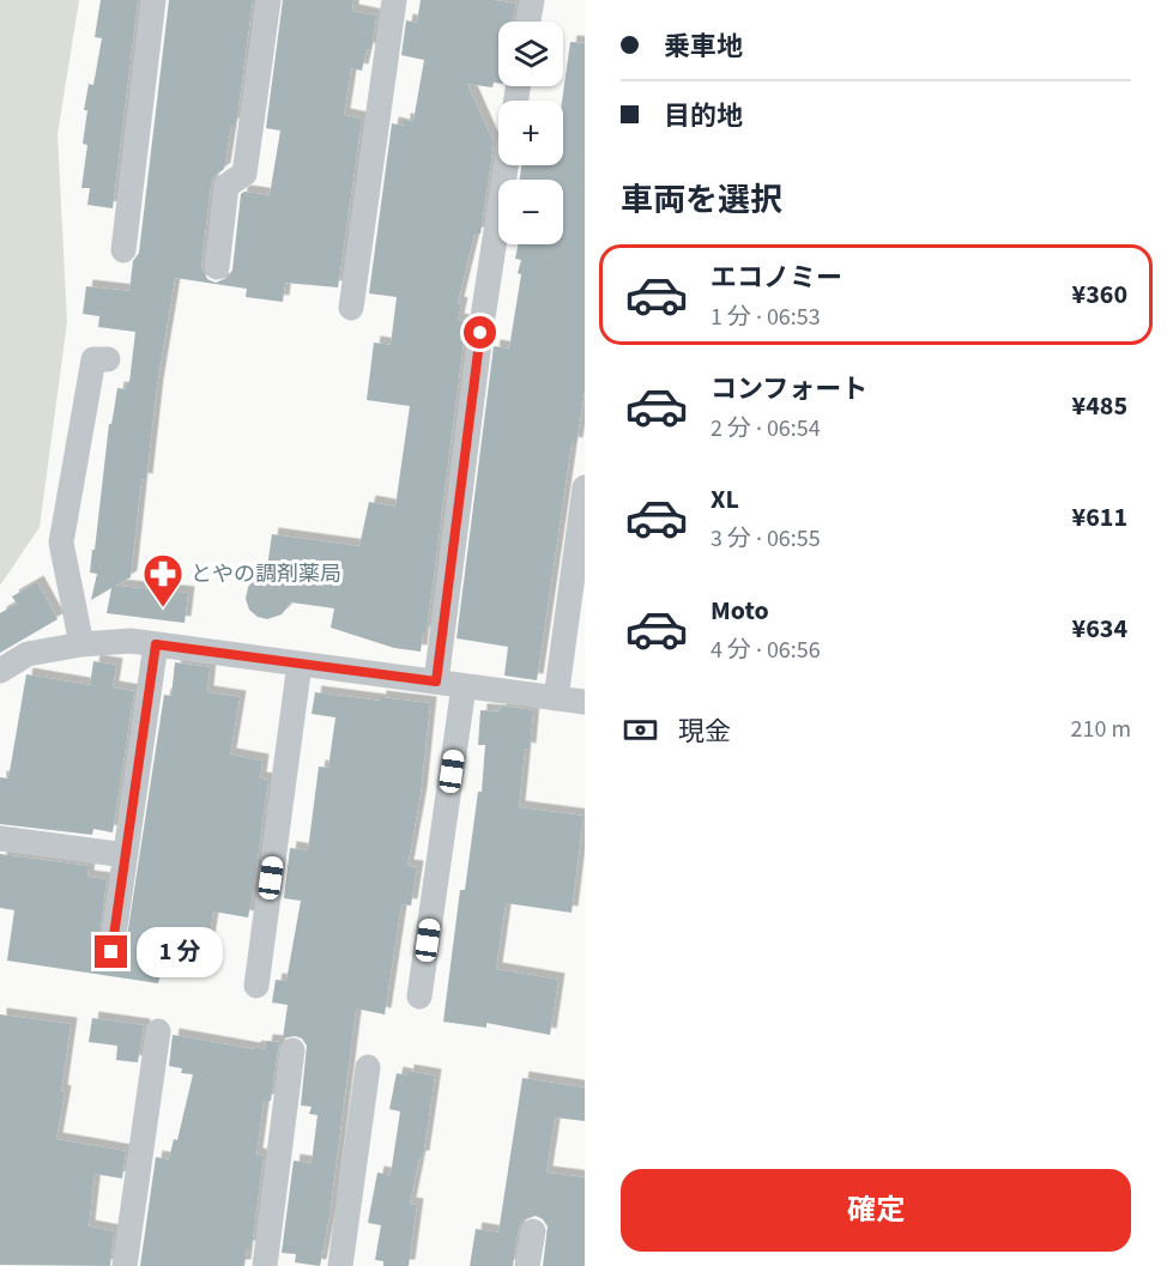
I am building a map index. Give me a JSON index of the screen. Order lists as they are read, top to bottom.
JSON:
{
  "places": {
    "pharmacy": ["とやの調剤薬局"]
  },
  "page": {
    "banner": ["乗車地", "目的地"],
    "map_buttons": ["+", "−"],
    "heading": "車両を選択",
    "list": [
      {
        "name": "エコノミー",
        "note": "1 分 · 06:53",
        "value": "¥360"
      },
      {
        "name": "コンフォート",
        "note": "2 分 · 06:54",
        "value": "¥485"
      },
      {
        "name": "XL",
        "note": "3 分 · 06:55",
        "value": "¥611"
      },
      {
        "name": "Moto",
        "note": "4 分 · 06:56",
        "value": "¥634"
      }
    ],
    "pay": ["現金", "210 m"],
    "bubble": "1 分",
    "buttons": "確定"
  }
}
